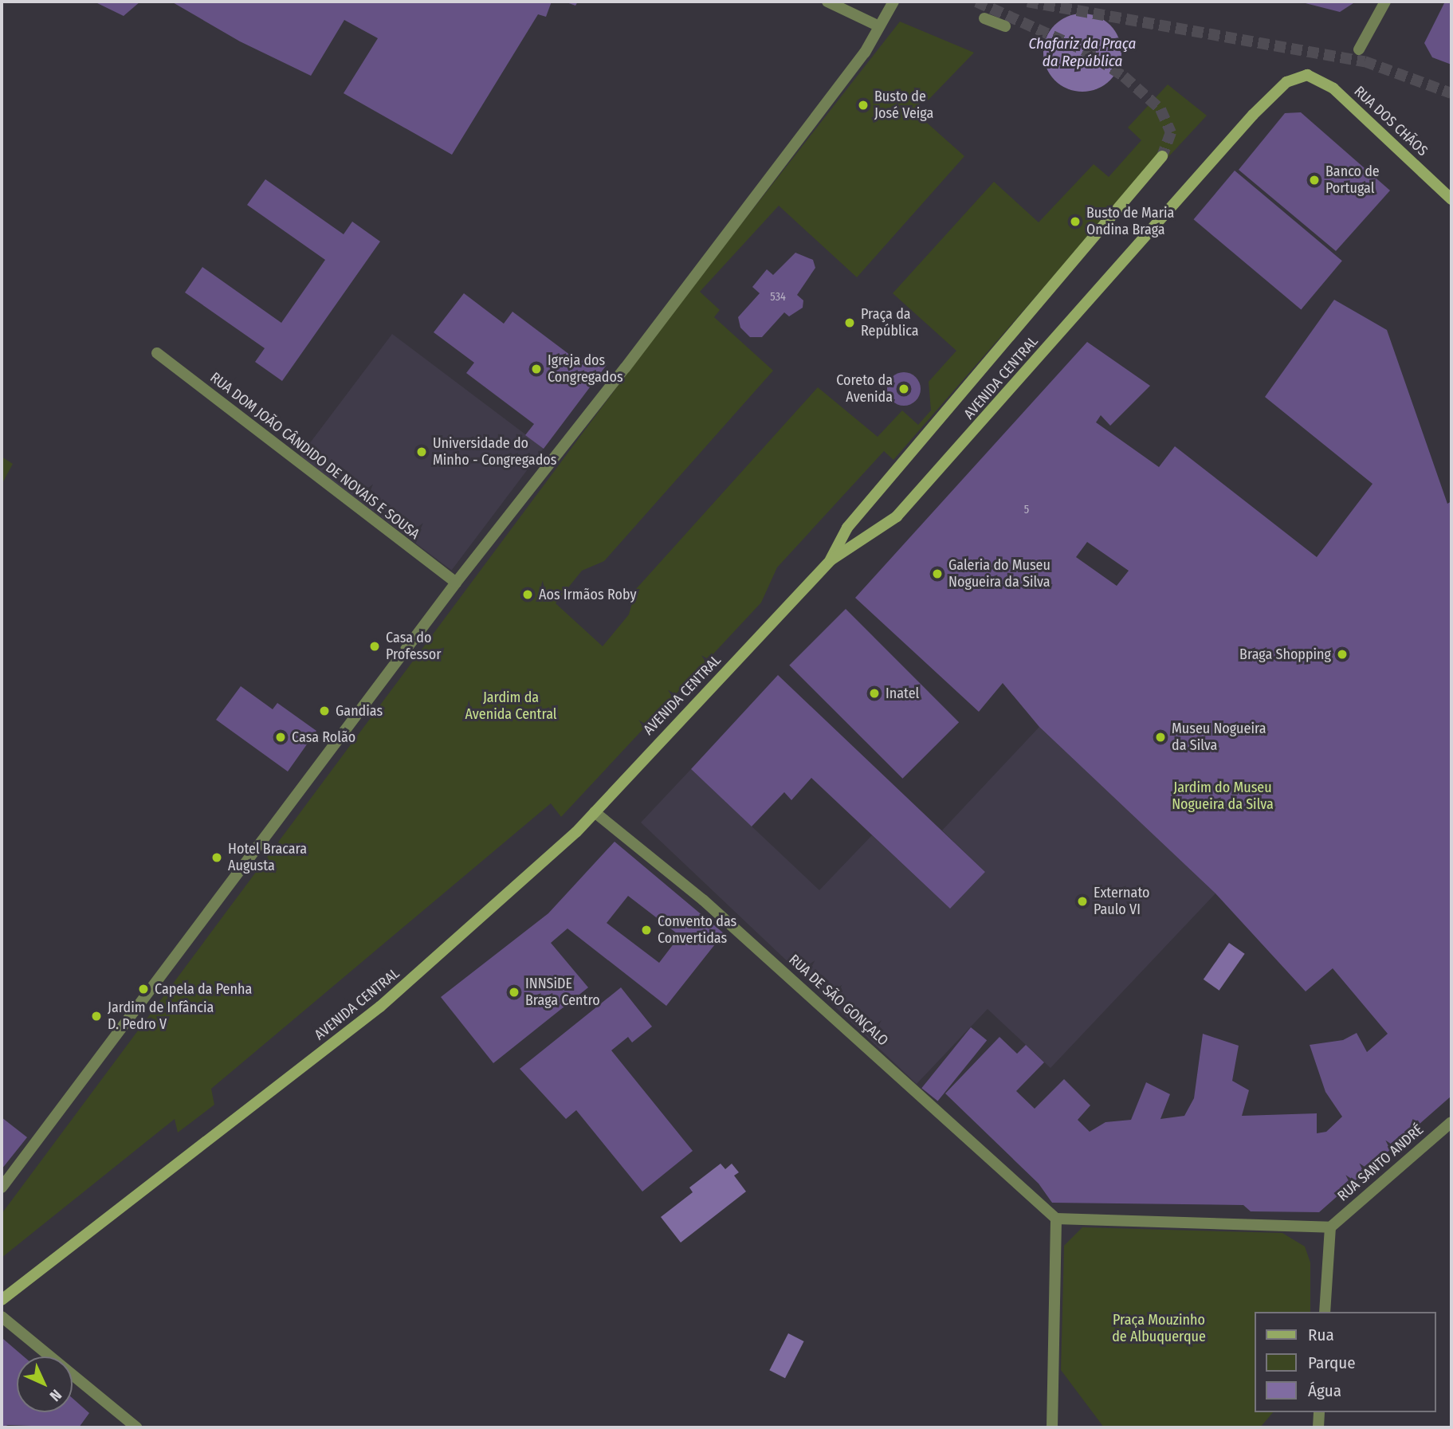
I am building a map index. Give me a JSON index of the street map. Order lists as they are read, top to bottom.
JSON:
{
  "streets": {
    "street": [
      "RUA DOS CHÃOS",
      "AVENIDA CENTRAL",
      "RUA DOM JOÃO CÂNDIDO DE NOVAIS E SOUSA",
      "RUA DE SÃO GONÇALO",
      "RUA SANTO ANDRÉ"
    ]
  },
  "crossings": [
    ["RUA DOS CHÃOS", "AVENIDA CENTRAL"],
    ["AVENIDA CENTRAL", "RUA DE SÃO GONÇALO"]
  ],
  "water": ["Chafariz da Praça da República"],
  "parks": ["Jardim da Avenida Central", "Jardim do Museu Nogueira da Silva", "Praça Mouzinho de Albuquerque"],
  "places": [
    "Busto de José Veiga",
    "Banco de Portugal",
    "Busto de Maria Ondina Braga",
    "Praça da República",
    "Igreja dos Congregados",
    "Coreto da Avenida",
    "Universidade do Minho - Congregados",
    "Galeria do Museu Nogueira da Silva",
    "Aos Irmãos Roby",
    "Casa do Professor",
    "Braga Shopping",
    "Inatel",
    "Gandias",
    "Casa Rolão",
    "Museu Nogueira da Silva",
    "Hotel Bracara Augusta",
    "Externato Paulo VI",
    "Convento das Convertidas",
    "Capela da Penha",
    "INNSiDE Braga Centro",
    "Jardim de Infância D. Pedro V"
  ],
  "house_numbers": ["534", "5"],
  "legend": ["Rua", "Parque", "Água"],
  "north": "bottom right"
}
